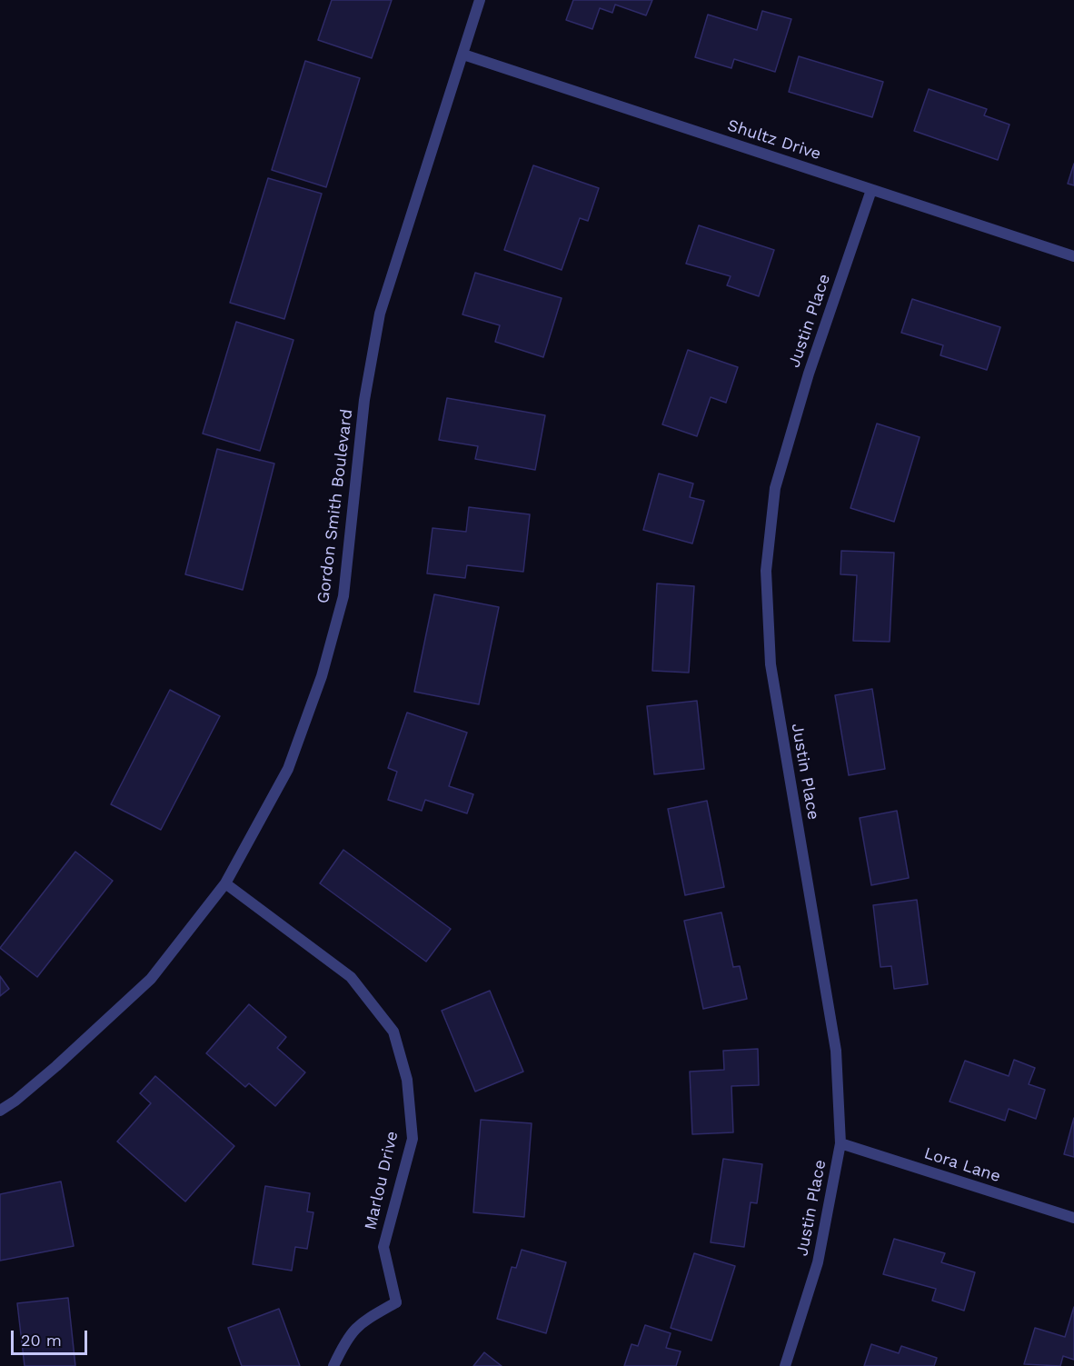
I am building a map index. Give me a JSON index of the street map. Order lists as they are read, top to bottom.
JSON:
{
  "streets": {
    "street": [
      "Shultz Drive",
      "Justin Place",
      "Gordon Smith Boulevard",
      "Lora Lane",
      "Marlou Drive"
    ]
  },
  "crossings": [
    ["Shultz Drive", "Justin Place"],
    ["Shultz Drive", "Gordon Smith Boulevard"],
    ["Justin Place", "Lora Lane"],
    ["Gordon Smith Boulevard", "Marlou Drive"]
  ],
  "scale_bar": "20 m"
}
